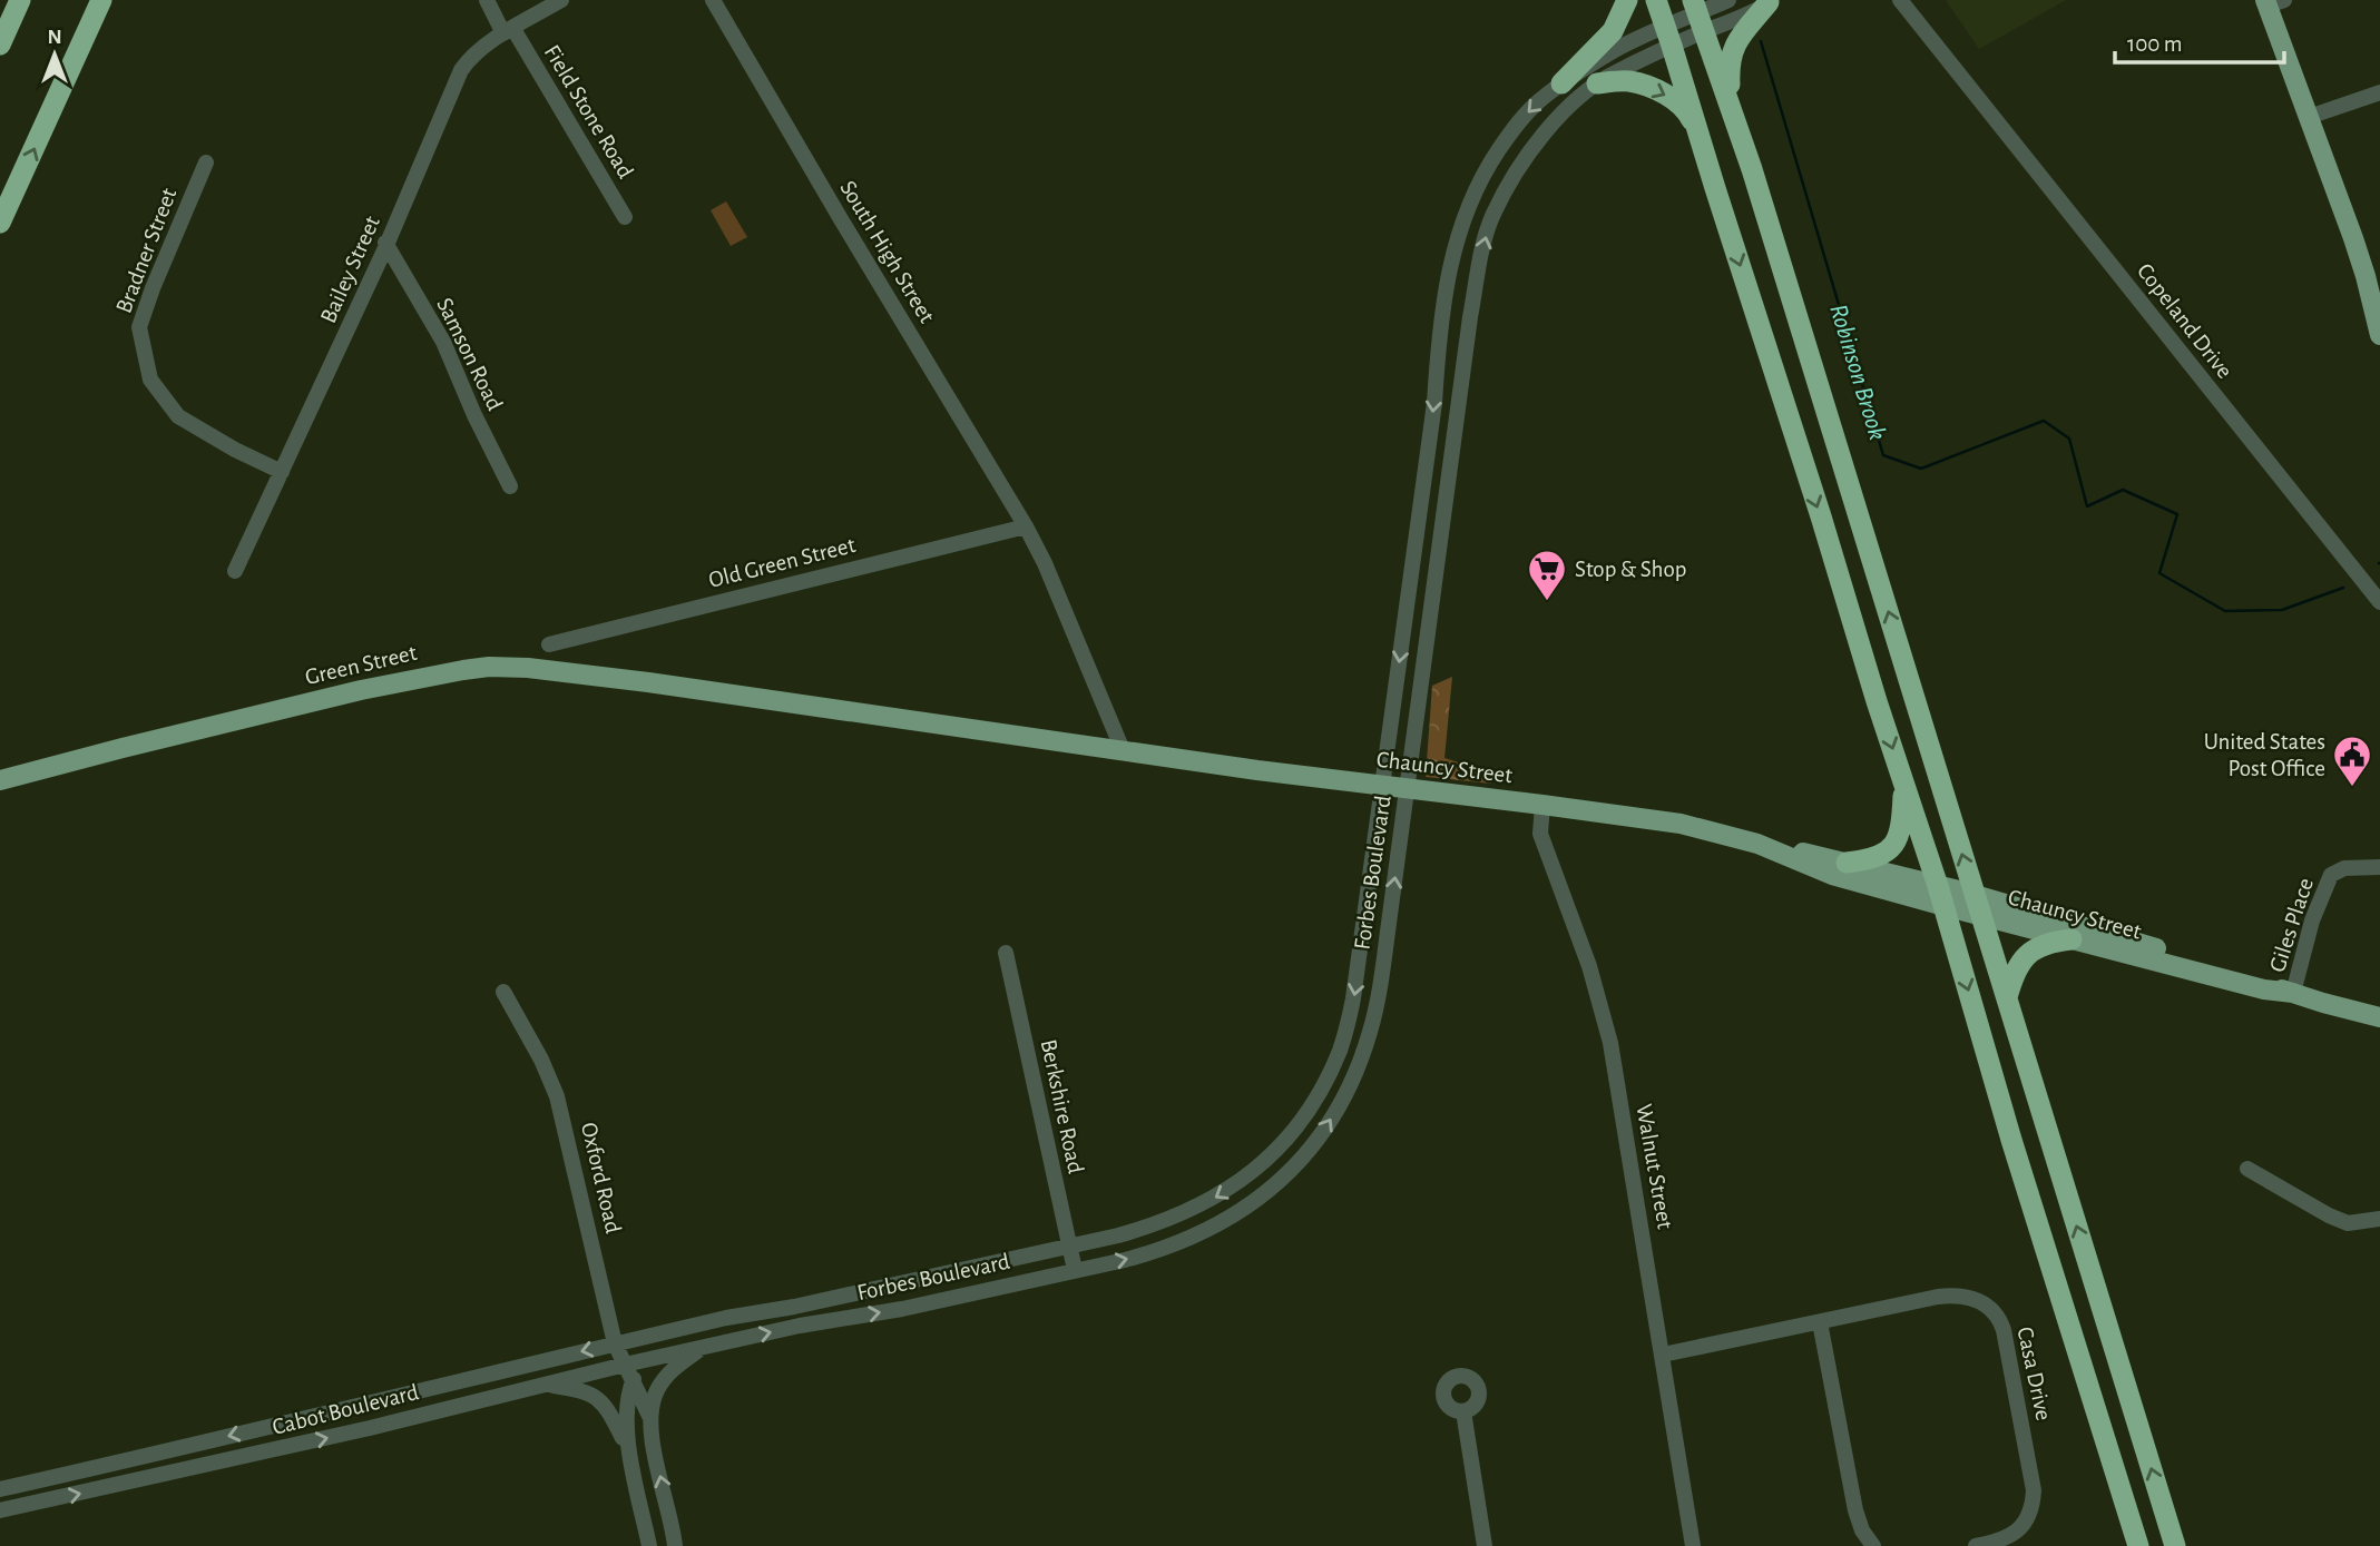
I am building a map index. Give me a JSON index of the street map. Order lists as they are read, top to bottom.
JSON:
{
  "streets": {
    "main road": ["Green Street", "Chauncy Street"],
    "street": [
      "Field Stone Road",
      "Bradner Street",
      "South High Street",
      "Bailey Street",
      "Copeland Drive",
      "Samson Road",
      "Old Green Street",
      "Forbes Boulevard",
      "Giles Place",
      "Berkshire Road",
      "Walnut Street",
      "Oxford Road",
      "Casa Drive",
      "Cabot Boulevard"
    ]
  },
  "crossings": [
    ["Field Stone Road", "Bailey Street"],
    ["Bradner Street", "Bailey Street"],
    ["South High Street", "Old Green Street"],
    ["Bailey Street", "Samson Road"],
    ["Green Street", "Chauncy Street"],
    ["Chauncy Street", "Forbes Boulevard"],
    ["Chauncy Street", "Giles Place"],
    ["Chauncy Street", "Walnut Street"],
    ["Forbes Boulevard", "Berkshire Road"],
    ["Forbes Boulevard", "Oxford Road"],
    ["Forbes Boulevard", "Cabot Boulevard"],
    ["Walnut Street", "Casa Drive"],
    ["Oxford Road", "Cabot Boulevard"]
  ],
  "water": ["Robinson Brook"],
  "places": {
    "supermarket": ["Stop & Shop"],
    "public building": ["United States Post Office"]
  },
  "scale_bar": "100 m",
  "north": "top"
}
